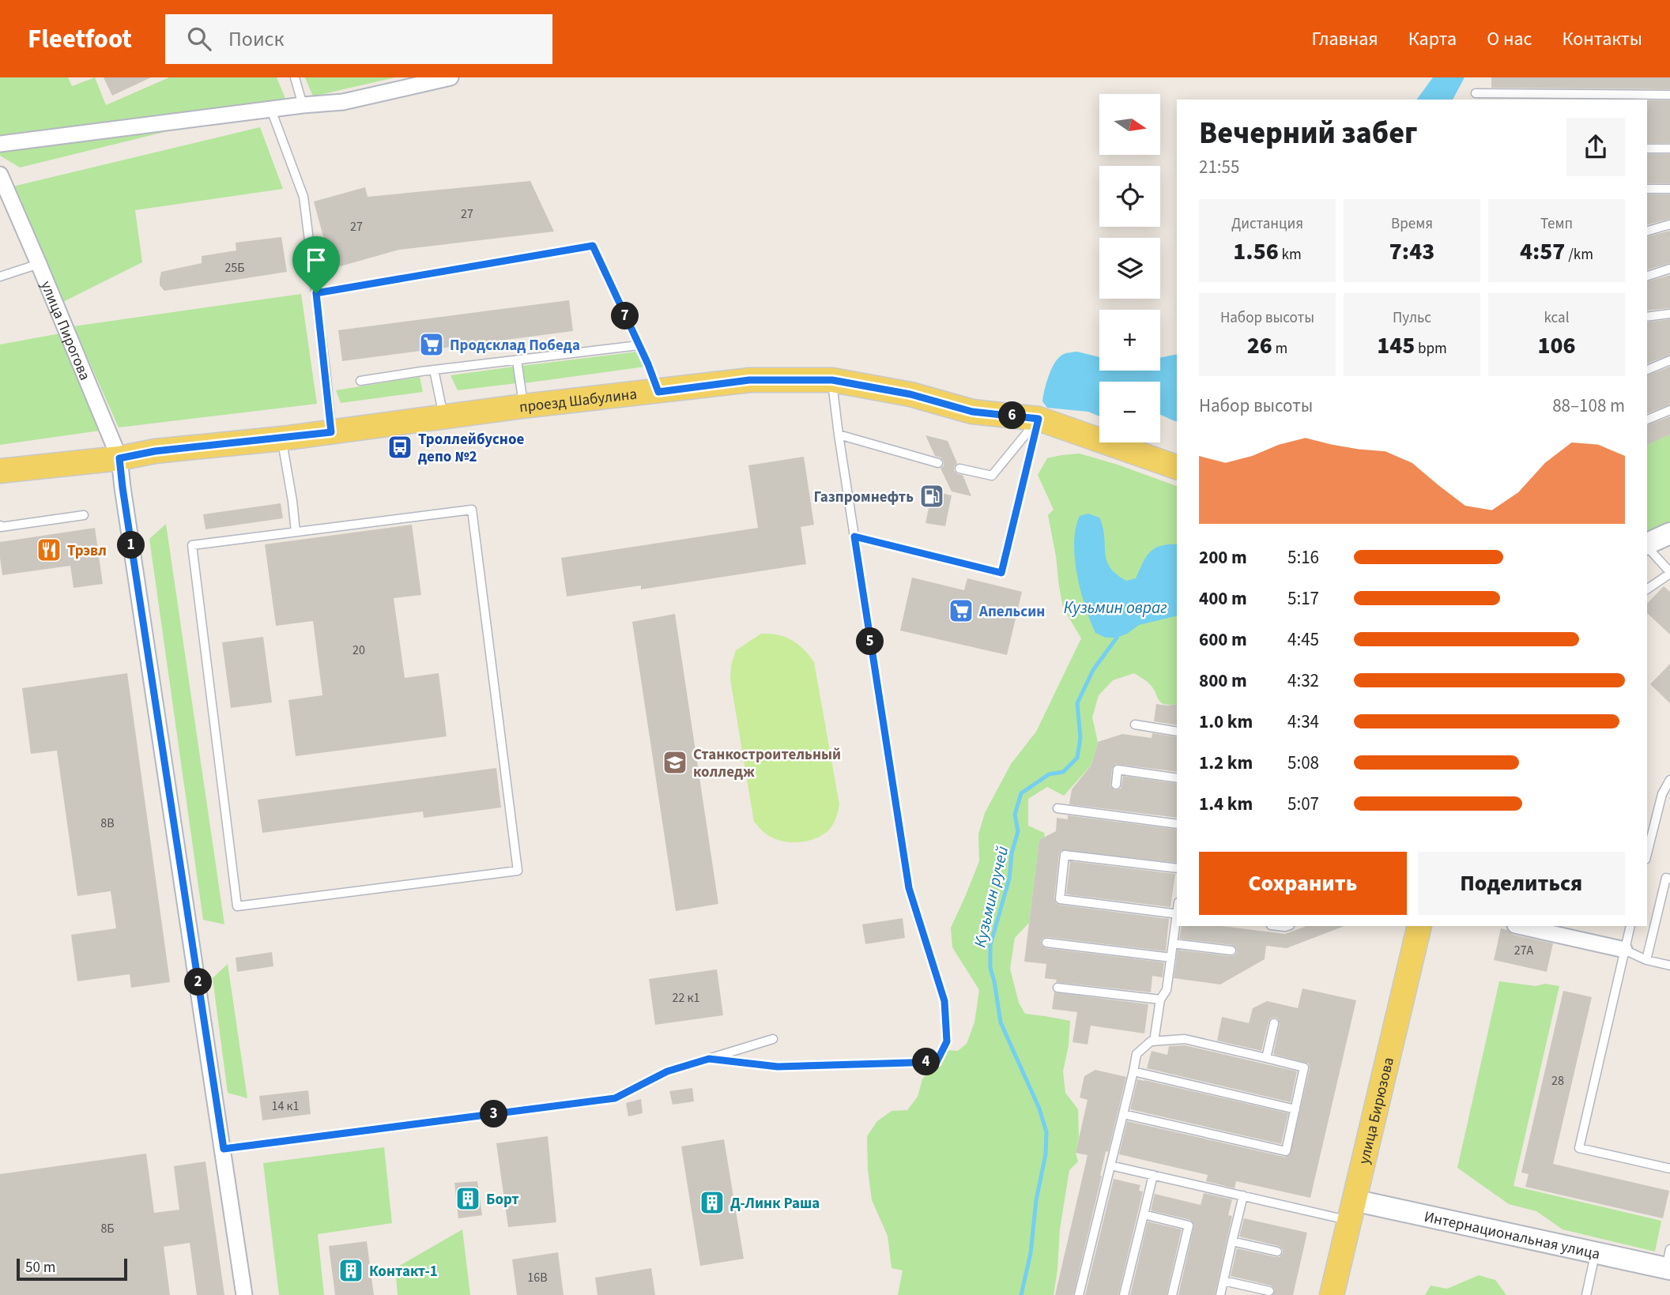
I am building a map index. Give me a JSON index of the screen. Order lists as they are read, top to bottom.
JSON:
{
  "streets": {
    "main road": ["проезд Шабулина", "улица Бирюзова", "Интернациональная улица"],
    "street": ["улица Пирогова"]
  },
  "crossings": [
    ["улица Пирогова", "проезд Шабулина"],
    ["улица Бирюзова", "Интернациональная улица"]
  ],
  "water": ["Кузьмин овраг", "Кузьмин ручей"],
  "places": {
    "supermarket": ["Продсклад Победа", "Апельсин"],
    "bus stop": ["Троллейбусное депо №2"],
    "fuel station": ["Газпромнефть"],
    "restaurant": ["Трэвл"],
    "school or university": ["Станкостроительный колледж"],
    "building": ["Борт", "Д-Линк Раша", "Контакт-1"]
  },
  "house_numbers": [
    "27",
    "27",
    "25Б",
    "20",
    "8В",
    "27А",
    "22 к1",
    "28",
    "14 к1",
    "8Б",
    "16В"
  ],
  "scale_bar": "50 m",
  "north": "right",
  "page": {
    "header": "Fleetfoot",
    "search": "Поиск",
    "nav": [
      "Главная",
      "Карта",
      "О нас",
      "Контакты"
    ],
    "map_buttons": ["+", "−"],
    "heading": ["Вечерний забег", "21:55"],
    "stats": [
      ["Дистанция", "1.56 km"],
      ["Время", "7:43"],
      ["Темп", "4:57 /km"],
      ["Набор высоты", "26 m"],
      ["Пульс", "145 bpm"],
      ["kcal", "106"]
    ],
    "pins": [
      "7",
      "6",
      "1",
      "5",
      "2",
      "4",
      "3"
    ],
    "chart": ["Набор высоты", "88–108 m"],
    "list": [
      {
        "name": "200 m",
        "note": "5:16"
      },
      {
        "name": "400 m",
        "note": "5:17"
      },
      {
        "name": "600 m",
        "note": "4:45"
      },
      {
        "name": "800 m",
        "note": "4:32"
      },
      {
        "name": "1.0 km",
        "note": "4:34"
      },
      {
        "name": "1.2 km",
        "note": "5:08"
      },
      {
        "name": "1.4 km",
        "note": "5:07"
      }
    ],
    "buttons": ["Сохранить", "Поделиться"],
    "scale": "50 m"
  }
}
